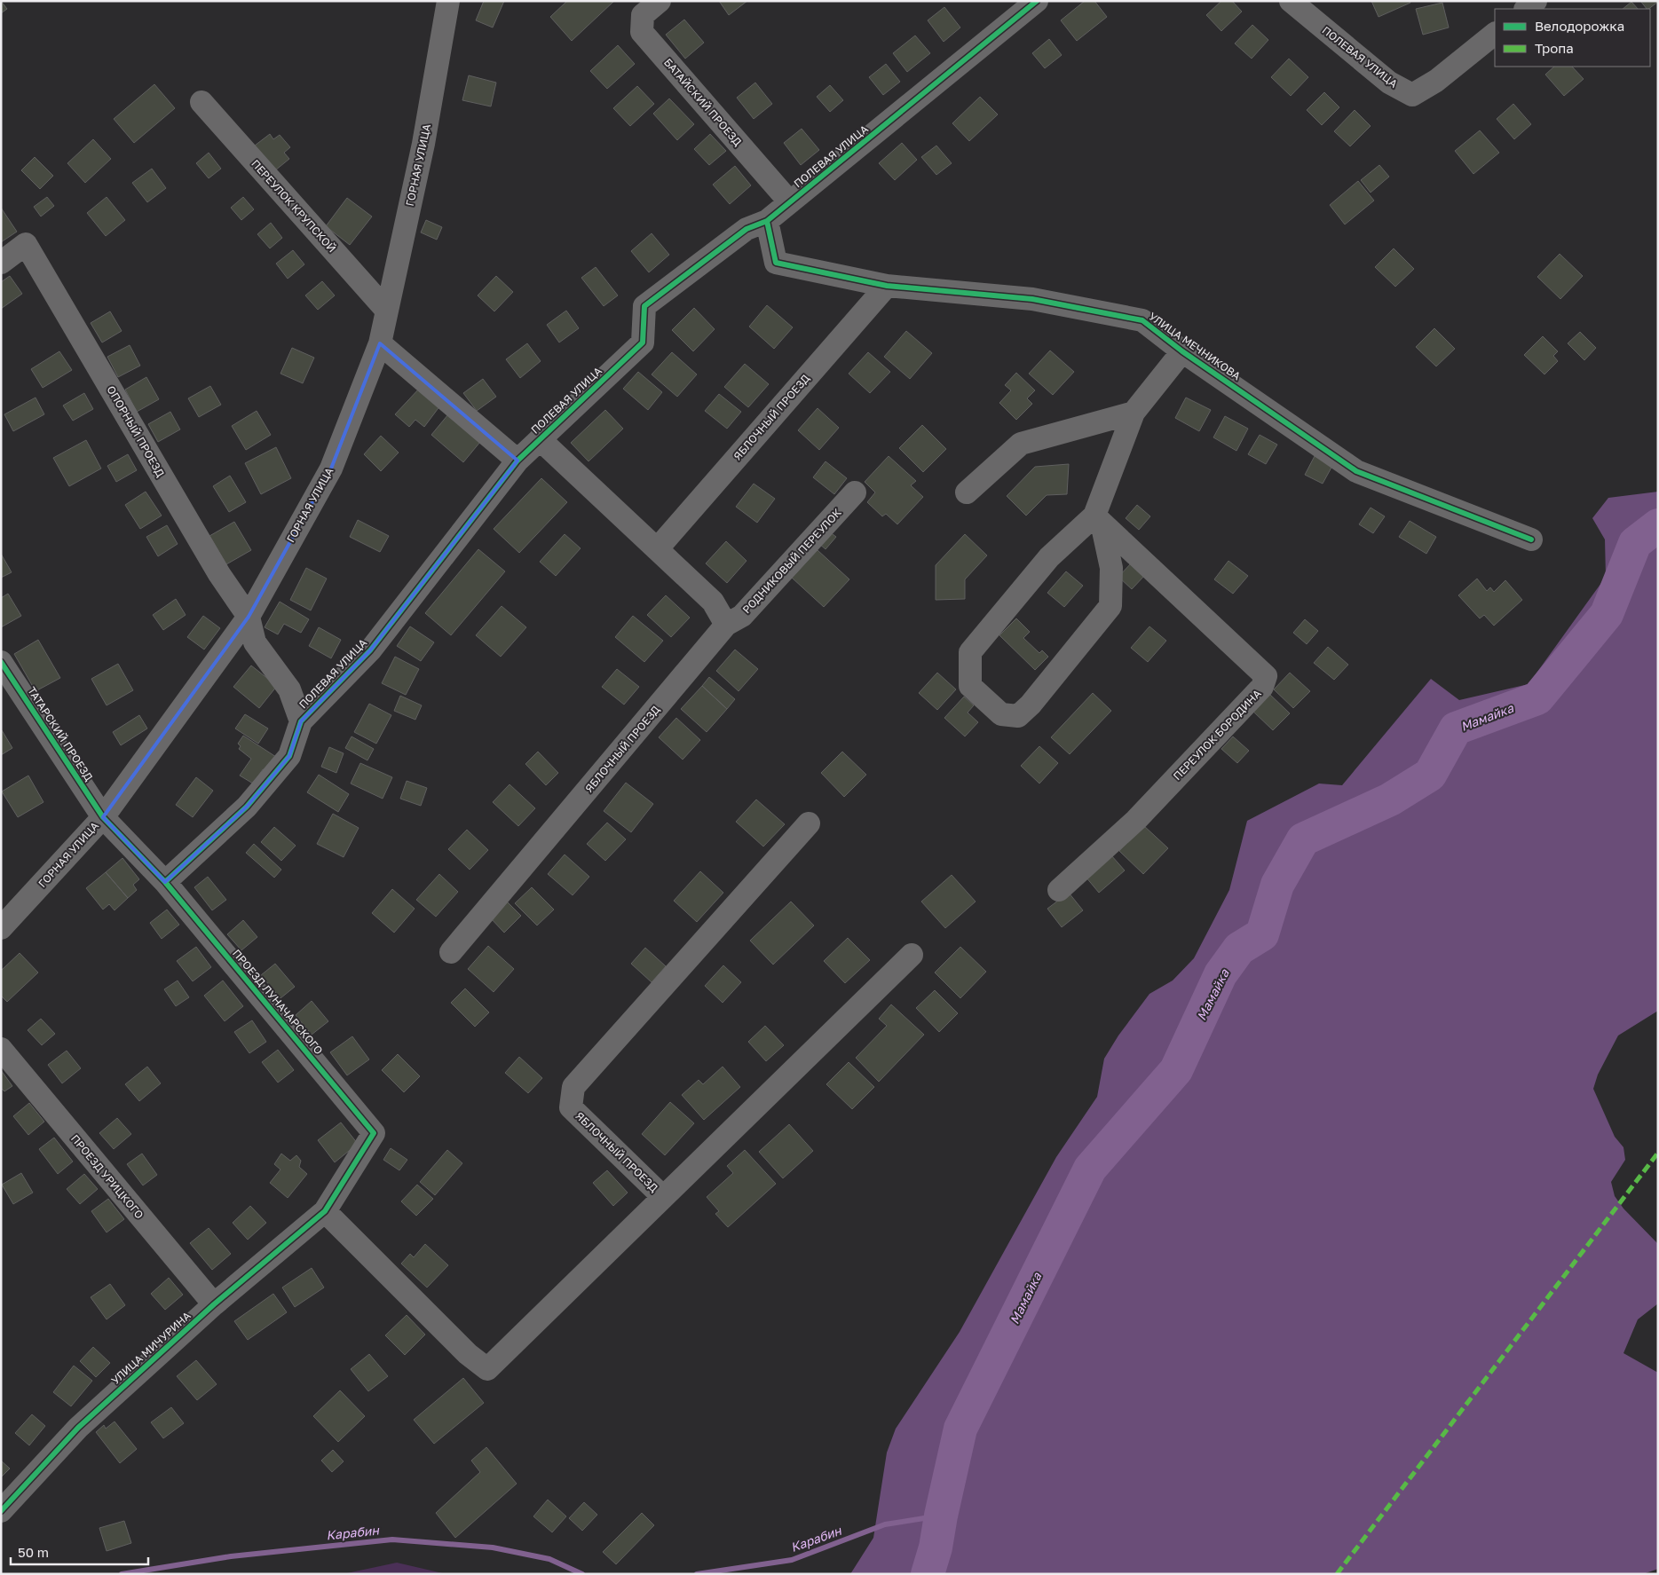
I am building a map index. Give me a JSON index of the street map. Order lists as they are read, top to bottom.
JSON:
{
  "streets": {
    "street": [
      "ПОЛЕВАЯ УЛИЦА",
      "БАТАЙСКИЙ ПРОЕЗД",
      "ГОРНАЯ УЛИЦА",
      "ПЕРЕУЛОК КРУПСКОЙ",
      "УЛИЦА МЕЧНИКОВА",
      "ЯБЛОЧНЫЙ ПРОЕЗД",
      "ОПОРНЫЙ ПРОЕЗД",
      "РОДНИКОВЫЙ ПЕРЕУЛОК",
      "ТАТАРСКИЙ ПРОЕЗД",
      "ПЕРЕУЛОК БОРОДИНА",
      "ПРОЕЗД ЛУНАЧАРСКОГО",
      "ПРОЕЗД УРИЦКОГО",
      "УЛИЦА МИЧУРИНА"
    ]
  },
  "crossings": [
    ["ПОЛЕВАЯ УЛИЦА", "БАТАЙСКИЙ ПРОЕЗД"],
    ["ПОЛЕВАЯ УЛИЦА", "УЛИЦА МЕЧНИКОВА"],
    ["ПОЛЕВАЯ УЛИЦА", "ПРОЕЗД ЛУНАЧАРСКОГО"],
    ["ГОРНАЯ УЛИЦА", "ПЕРЕУЛОК КРУПСКОЙ"],
    ["ГОРНАЯ УЛИЦА", "ОПОРНЫЙ ПРОЕЗД"],
    ["ГОРНАЯ УЛИЦА", "ТАТАРСКИЙ ПРОЕЗД"],
    ["ГОРНАЯ УЛИЦА", "ПРОЕЗД ЛУНАЧАРСКОГО"],
    ["УЛИЦА МЕЧНИКОВА", "ЯБЛОЧНЫЙ ПРОЕЗД"],
    ["ЯБЛОЧНЫЙ ПРОЕЗД", "РОДНИКОВЫЙ ПЕРЕУЛОК"],
    ["ЯБЛОЧНЫЙ ПРОЕЗД", "ПРОЕЗД ЛУНАЧАРСКОГО"],
    ["ЯБЛОЧНЫЙ ПРОЕЗД", "УЛИЦА МИЧУРИНА"],
    ["ТАТАРСКИЙ ПРОЕЗД", "ПРОЕЗД ЛУНАЧАРСКОГО"],
    ["ПРОЕЗД ЛУНАЧАРСКОГО", "УЛИЦА МИЧУРИНА"],
    ["ПРОЕЗД УРИЦКОГО", "УЛИЦА МИЧУРИНА"]
  ],
  "water": ["Мамайка", "Карабин"],
  "legend": ["Велодорожка", "Тропа"],
  "scale_bar": "50 m"
}
